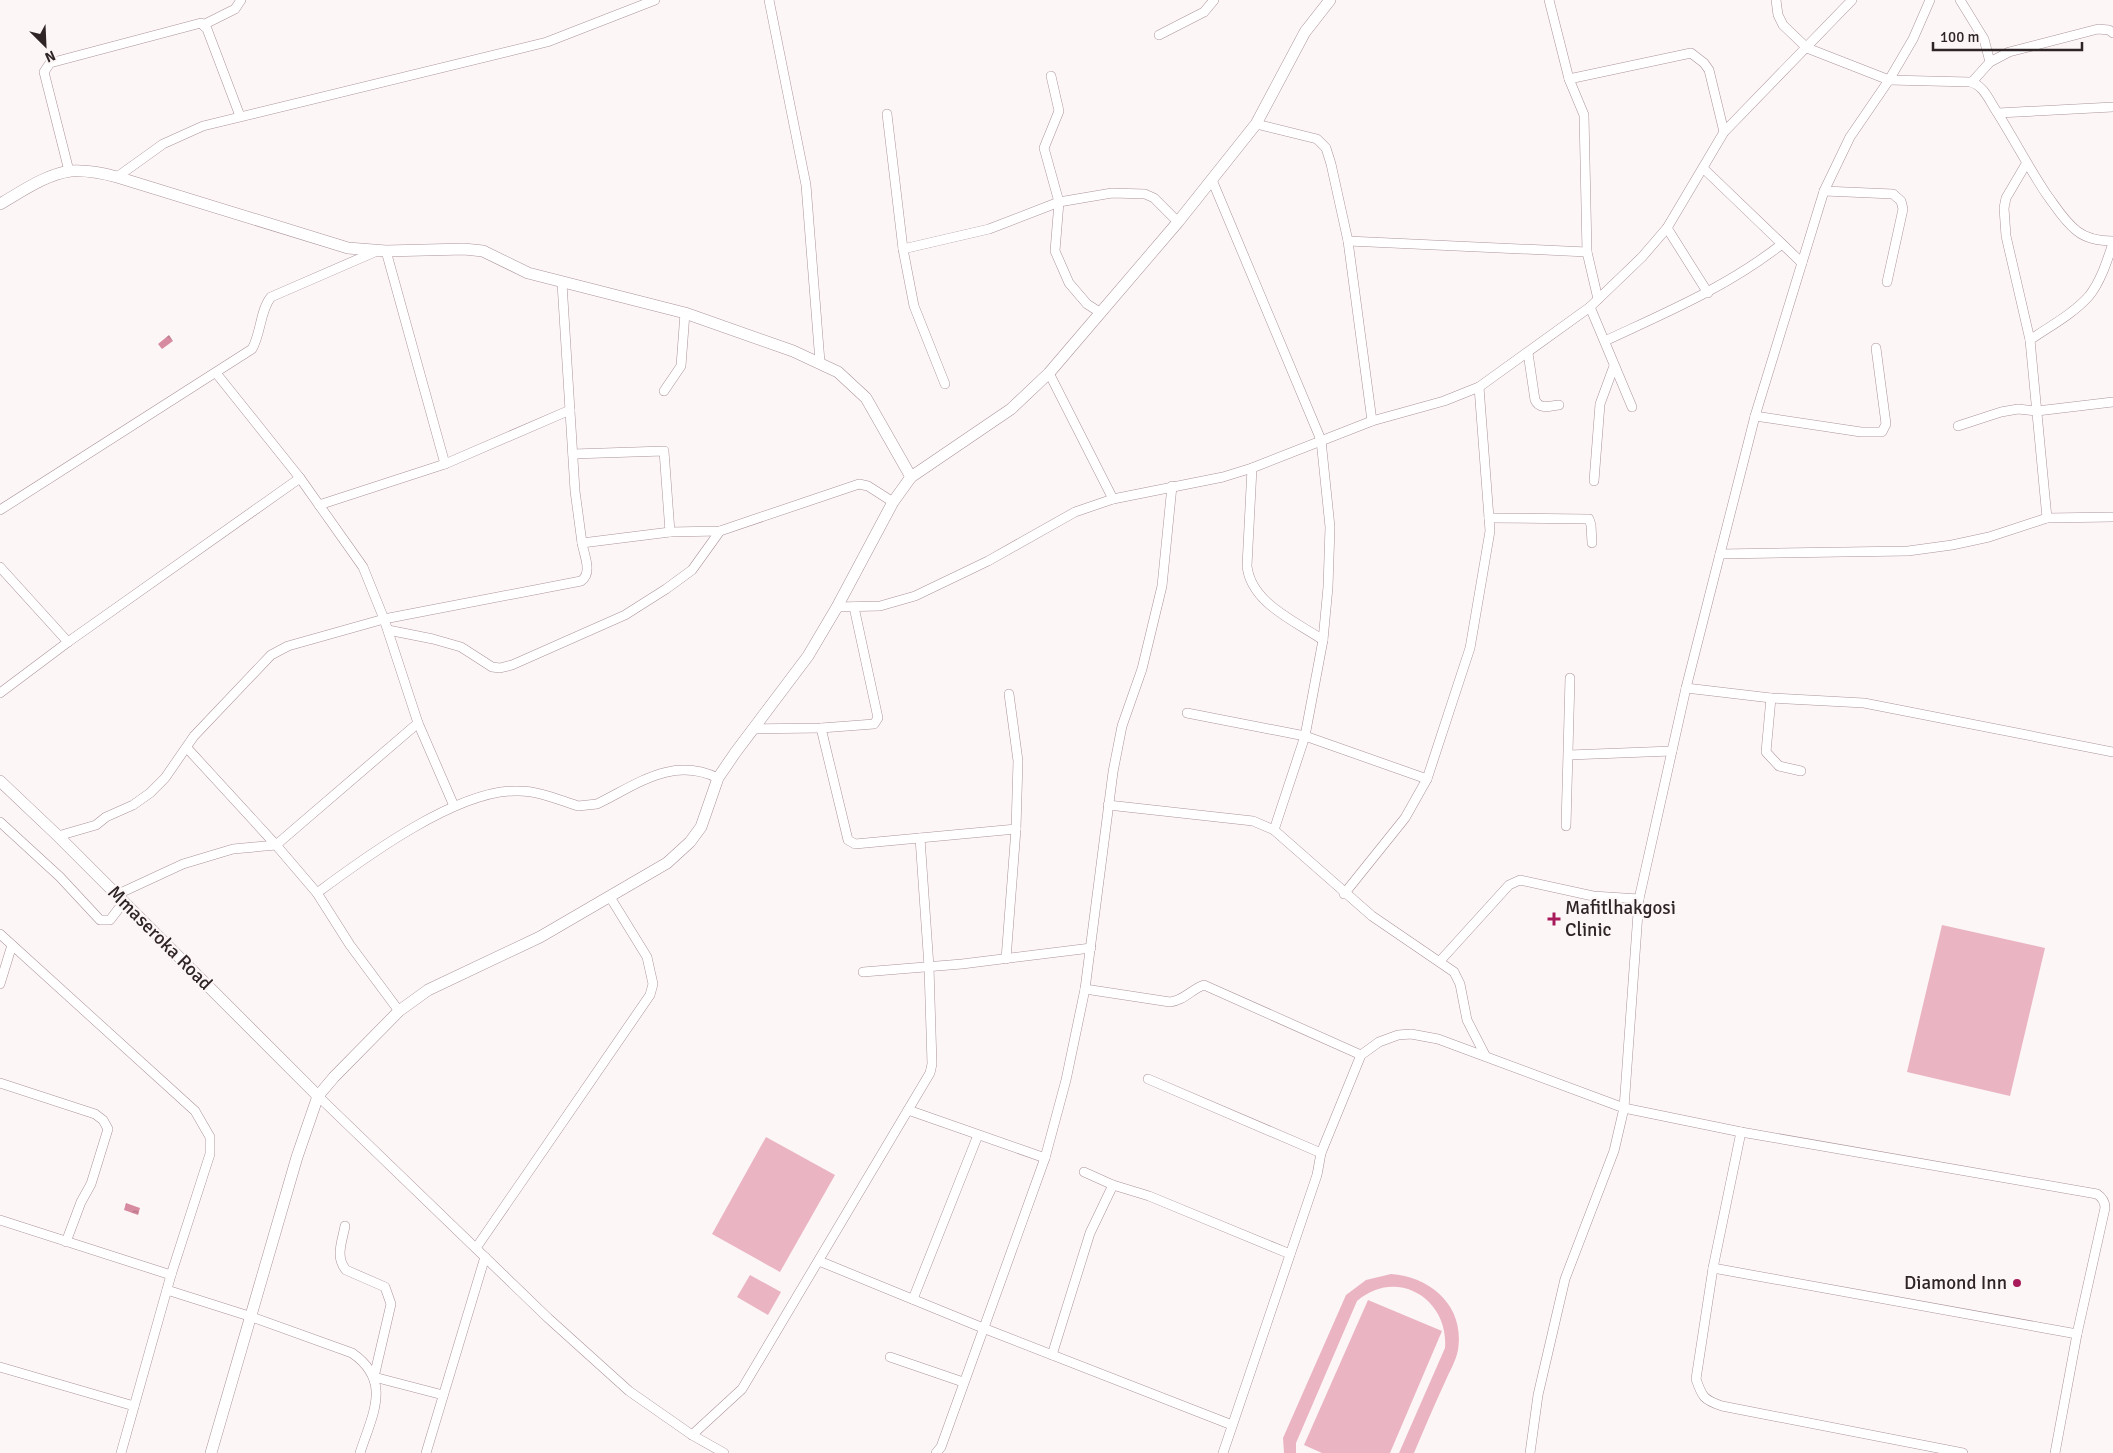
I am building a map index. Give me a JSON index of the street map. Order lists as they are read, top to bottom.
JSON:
{
  "streets": {
    "street": ["Mmaseroka Road"]
  },
  "places": {
    "health": ["Mafitlhakgosi Clinic"],
    "other": ["Diamond Inn"]
  },
  "scale_bar": "100 m",
  "north": "bottom right"
}
